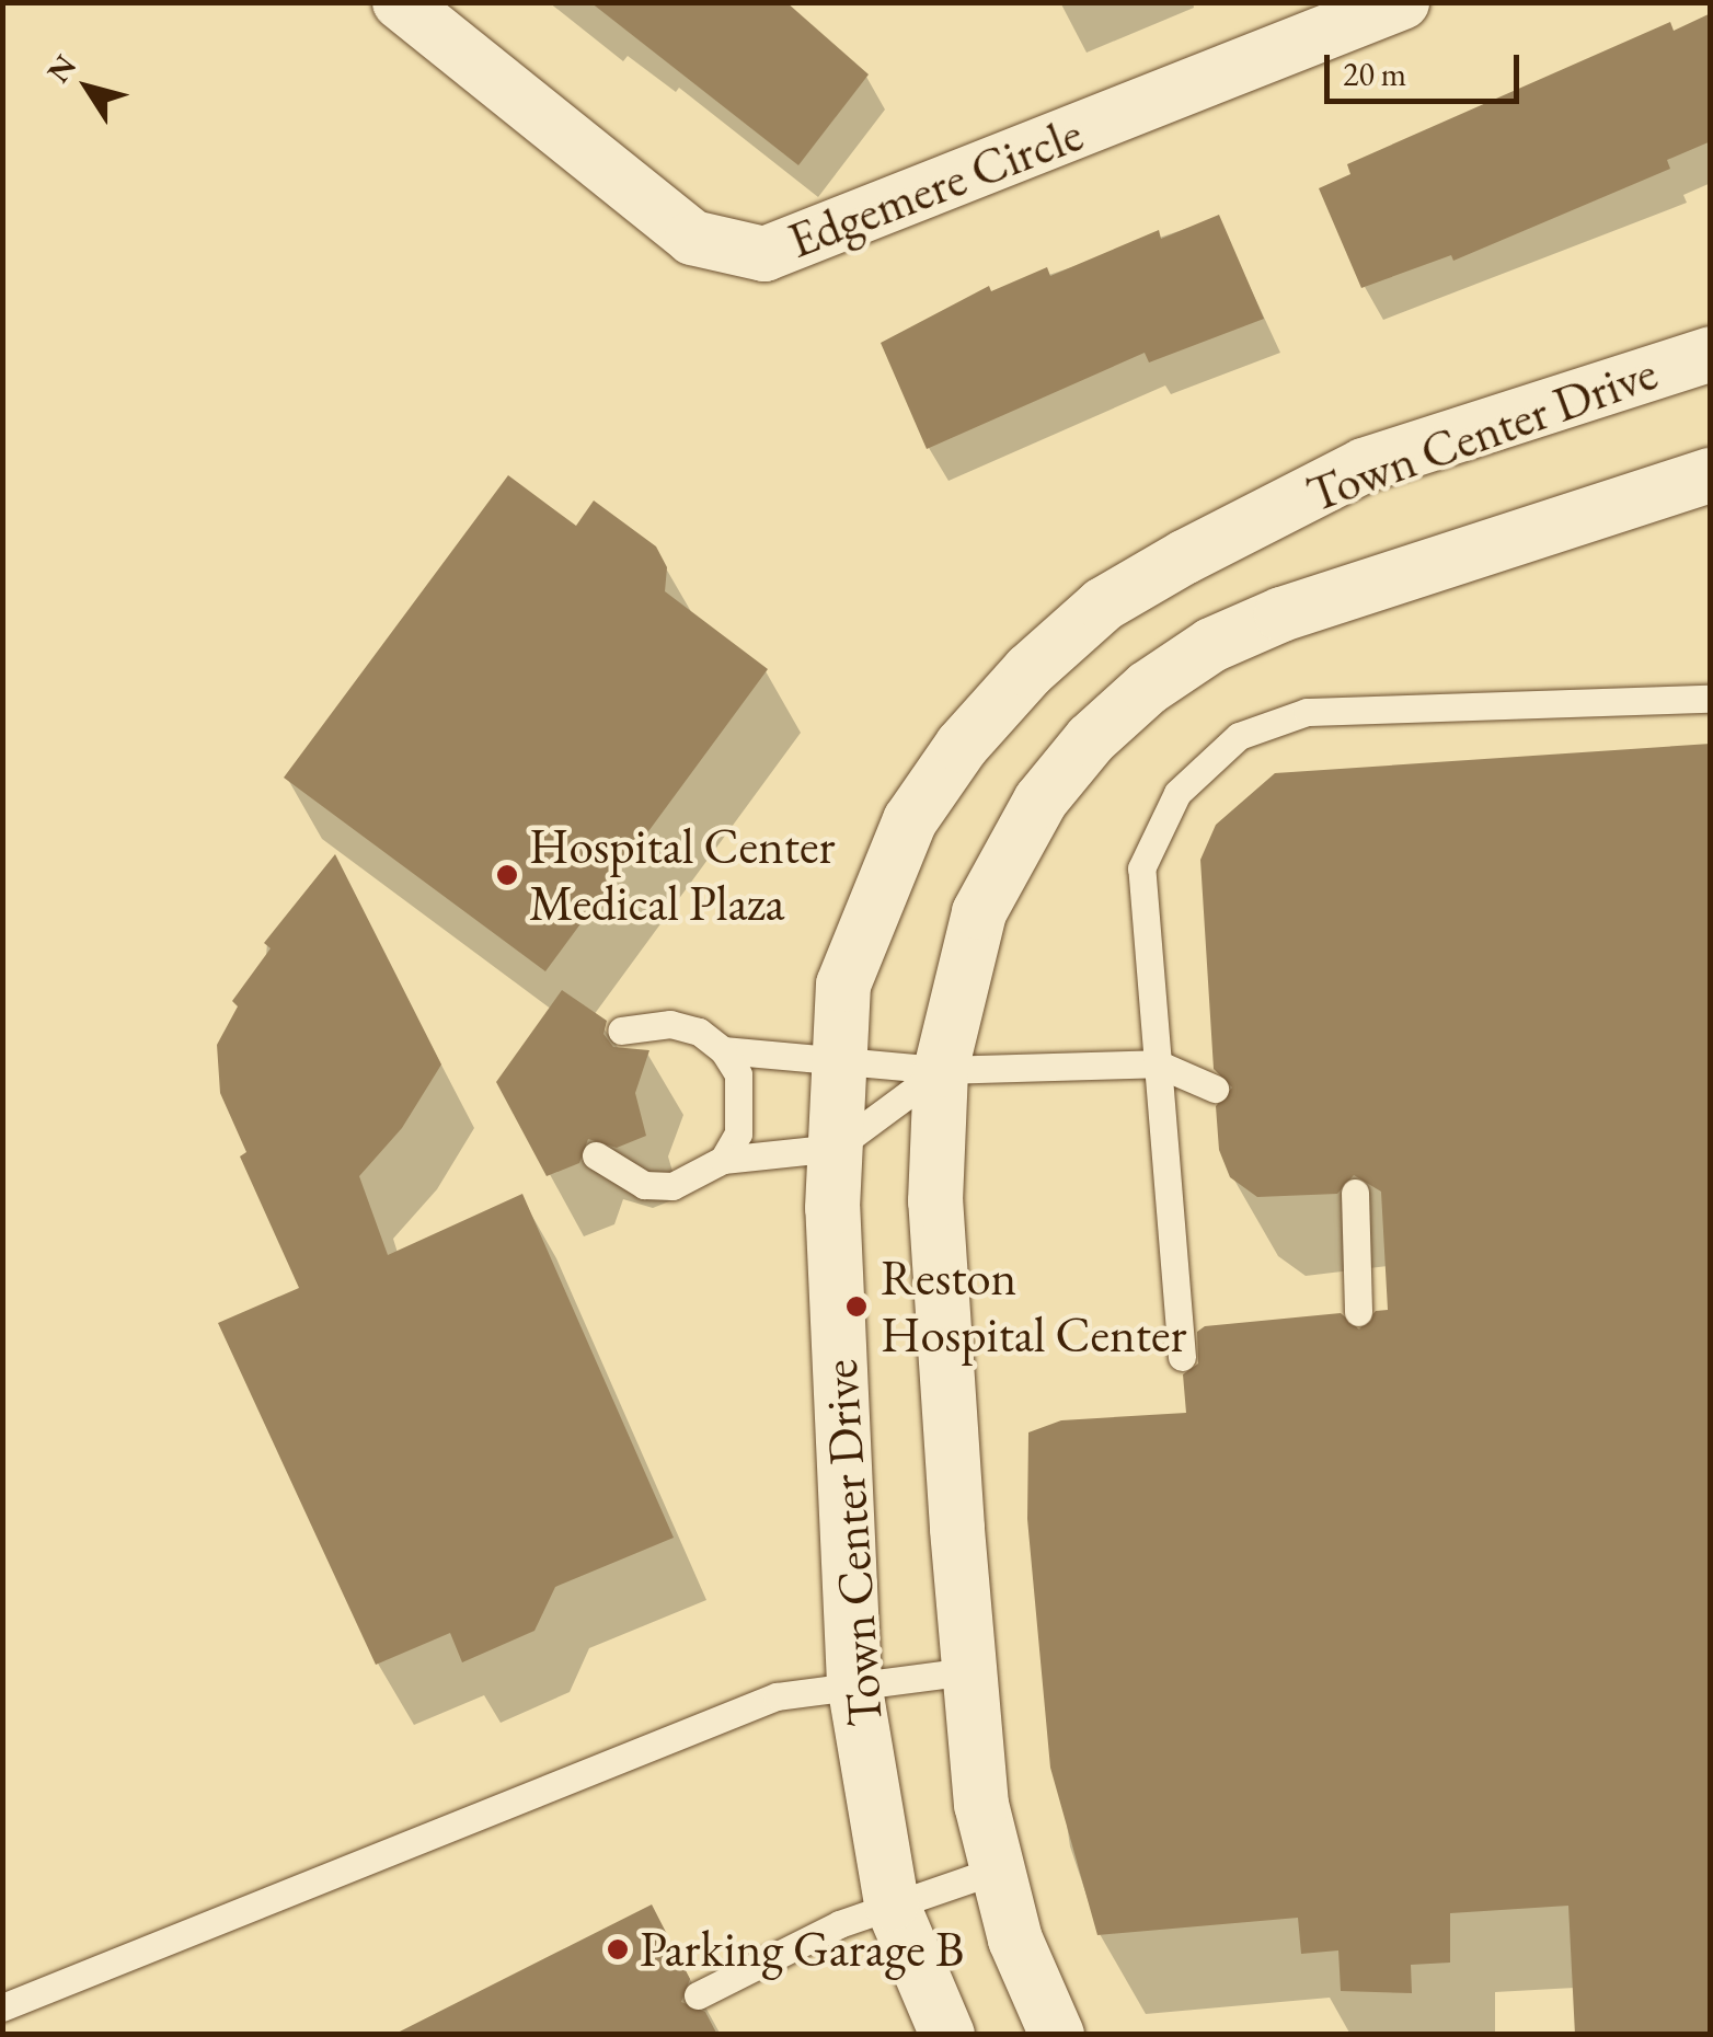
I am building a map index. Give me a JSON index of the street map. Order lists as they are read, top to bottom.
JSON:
{
  "streets": {
    "street": ["Edgemere Circle", "Town Center Drive"]
  },
  "places": ["Hospital Center Medical Plaza", "Reston Hospital Center", "Parking Garage B"],
  "scale_bar": "20 m",
  "north": "top left"
}
